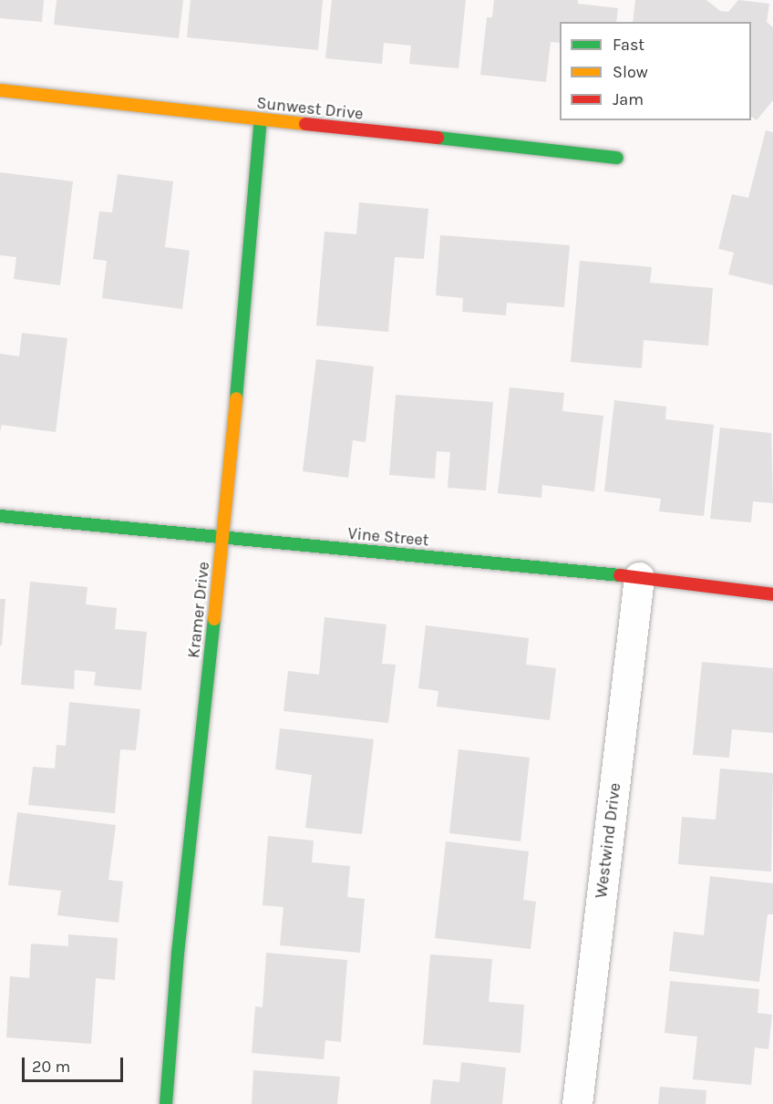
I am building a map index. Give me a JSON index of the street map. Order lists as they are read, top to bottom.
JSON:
{
  "streets": {
    "street": [
      "Sunwest Drive",
      "Vine Street",
      "Kramer Drive",
      "Westwind Drive"
    ]
  },
  "crossings": [
    ["Sunwest Drive", "Kramer Drive"],
    ["Vine Street", "Kramer Drive"],
    ["Vine Street", "Westwind Drive"]
  ],
  "legend": ["Fast", "Slow", "Jam"],
  "scale_bar": "20 m"
}
